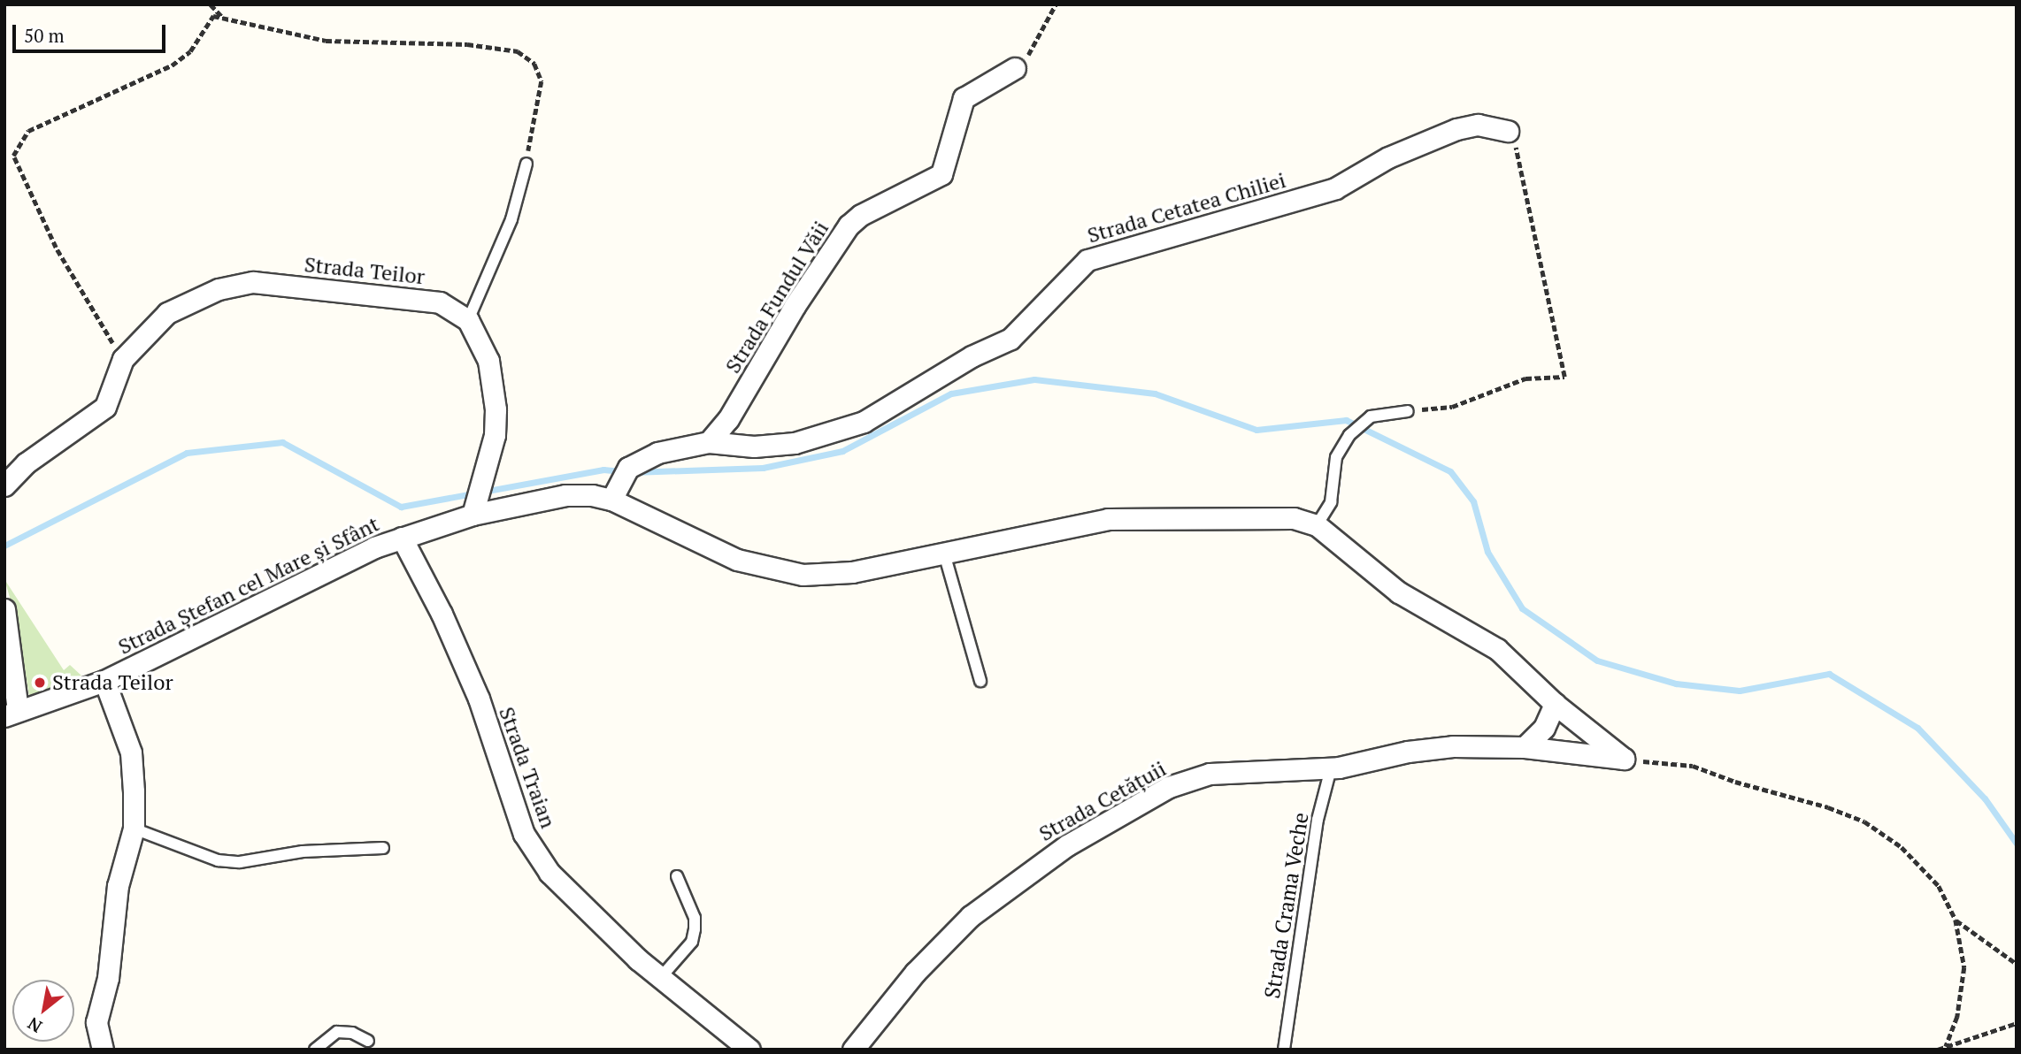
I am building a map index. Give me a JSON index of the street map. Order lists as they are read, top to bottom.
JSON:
{
  "streets": {
    "street": [
      "Strada Cetatea Chiliei",
      "Strada Teilor",
      "Strada Fundul Văii",
      "Strada Ștefan cel Mare și Sfânt",
      "Strada Traian",
      "Strada Cetățuii"
    ],
    "lane": ["Strada Crama Veche"]
  },
  "crossings": [
    ["Strada Cetatea Chiliei", "Strada Fundul Văii"],
    ["Strada Cetatea Chiliei", "Strada Ștefan cel Mare și Sfânt"],
    ["Strada Teilor", "Strada Ștefan cel Mare și Sfânt"],
    ["Strada Ștefan cel Mare și Sfânt", "Strada Traian"],
    ["Strada Ștefan cel Mare și Sfânt", "Strada Cetățuii"],
    ["Strada Cetățuii", "Strada Crama Veche"]
  ],
  "places": ["Strada Teilor"],
  "scale_bar": "50 m",
  "north": "bottom left"
}
